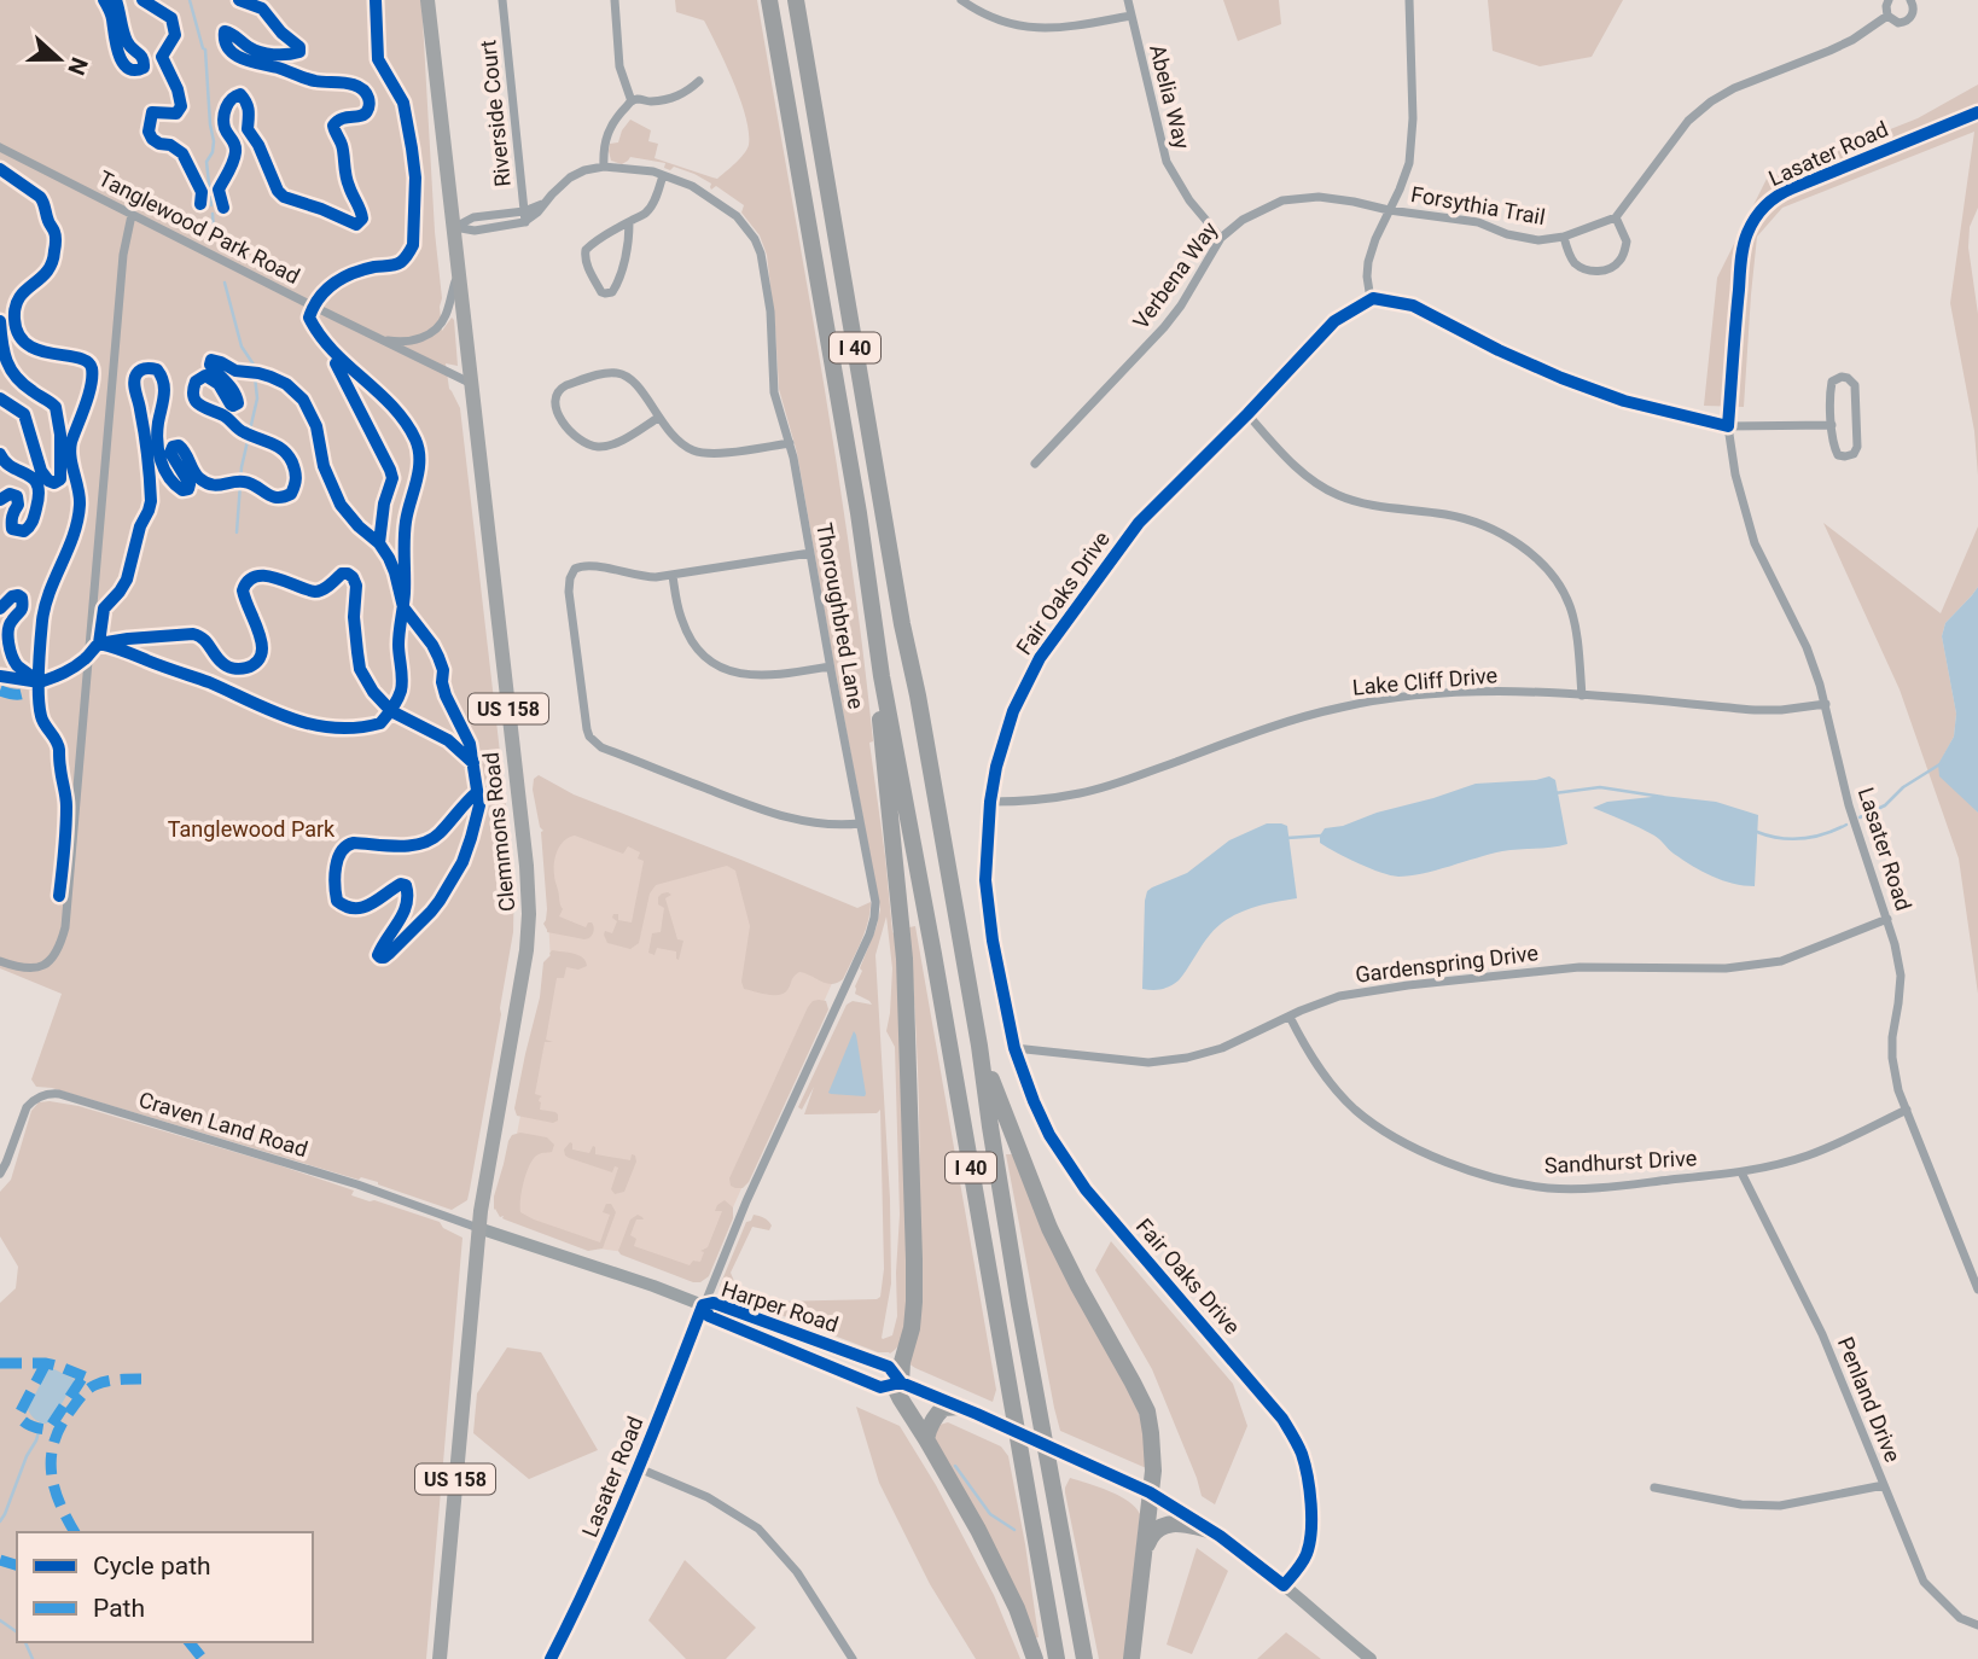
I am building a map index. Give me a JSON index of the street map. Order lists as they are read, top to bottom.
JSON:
{
  "streets": {
    "highway": ["I 40"],
    "main road": ["US 158", "Clemmons Road", "Harper Road"],
    "street": [
      "Abelia Way",
      "Riverside Court",
      "Lasater Road",
      "Forsythia Trail",
      "Tanglewood Park Road",
      "Verbena Way",
      "Fair Oaks Drive",
      "Thoroughbred Lane",
      "Lake Cliff Drive",
      "Gardenspring Drive",
      "Craven Land Road",
      "Sandhurst Drive",
      "Penland Drive"
    ]
  },
  "crossings": [
    ["Abelia Way", "Verbena Way"],
    ["Riverside Court", "Thoroughbred Lane"],
    ["Lasater Road", "Thoroughbred Lane"],
    ["Lasater Road", "Lake Cliff Drive"],
    ["Lasater Road", "Gardenspring Drive"],
    ["Lasater Road", "Sandhurst Drive"],
    ["Lasater Road", "Harper Road"],
    ["Forsythia Trail", "Verbena Way"],
    ["Tanglewood Park Road", "Clemmons Road"],
    ["Fair Oaks Drive", "Lake Cliff Drive"],
    ["Fair Oaks Drive", "Gardenspring Drive"],
    ["Fair Oaks Drive", "Harper Road"],
    ["Thoroughbred Lane", "Clemmons Road"],
    ["Thoroughbred Lane", "Harper Road"],
    ["Clemmons Road", "Craven Land Road"],
    ["Clemmons Road", "Harper Road"],
    ["Gardenspring Drive", "Sandhurst Drive"],
    ["Craven Land Road", "Harper Road"],
    ["Sandhurst Drive", "Penland Drive"]
  ],
  "parks": ["Tanglewood Park"],
  "legend": ["Cycle path", "Path"],
  "north": "right"
}
